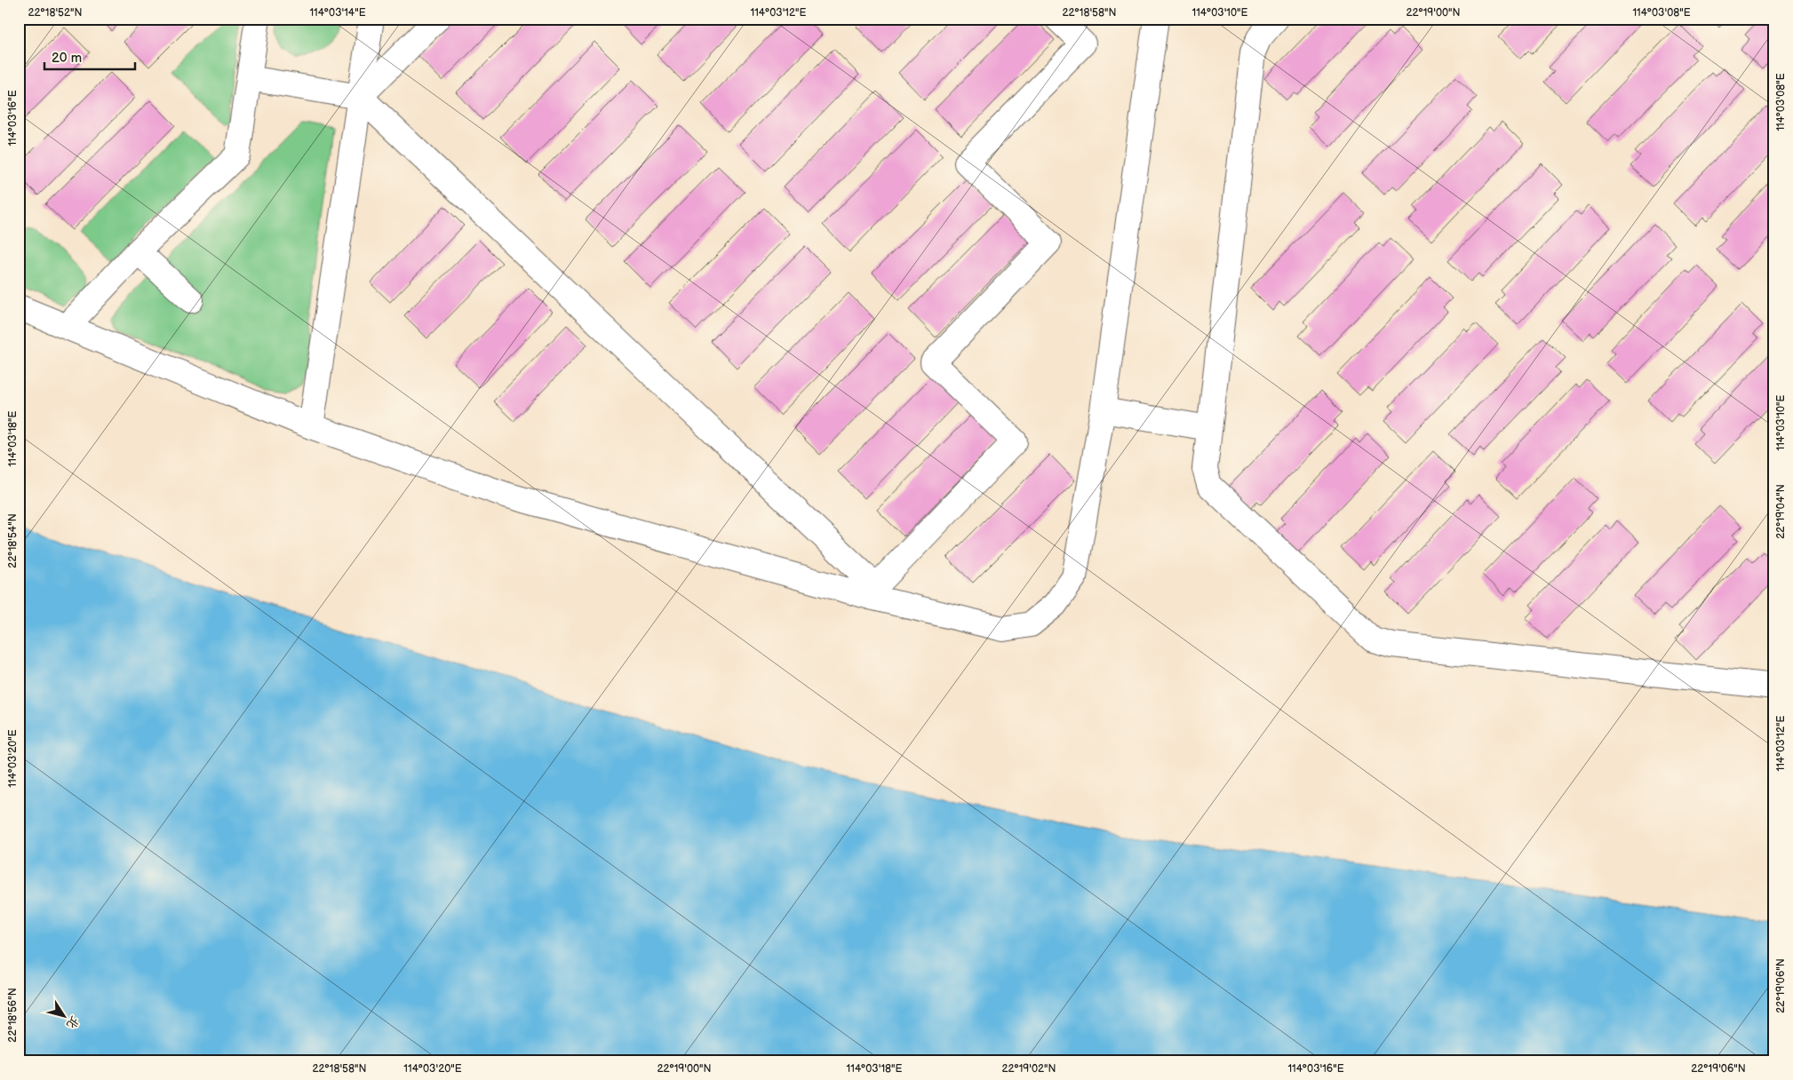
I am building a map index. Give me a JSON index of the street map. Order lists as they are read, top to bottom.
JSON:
{
  "scale_bar": "20 m",
  "north": "bottom right",
  "coordinates": [
    "22°18'52\"N",
    "114°03'14\"E",
    "114°03'12\"E",
    "22°18'58\"N",
    "114°03'10\"E",
    "22°19'00\"N",
    "114°03'08\"E",
    "114°03'16\"E",
    "114°03'18\"E",
    "22°19'04\"N",
    "22°18'54\"N",
    "114°03'20\"E",
    "22°19'06\"N",
    "22°18'56\"N",
    "22°19'02\"N"
  ]
}
